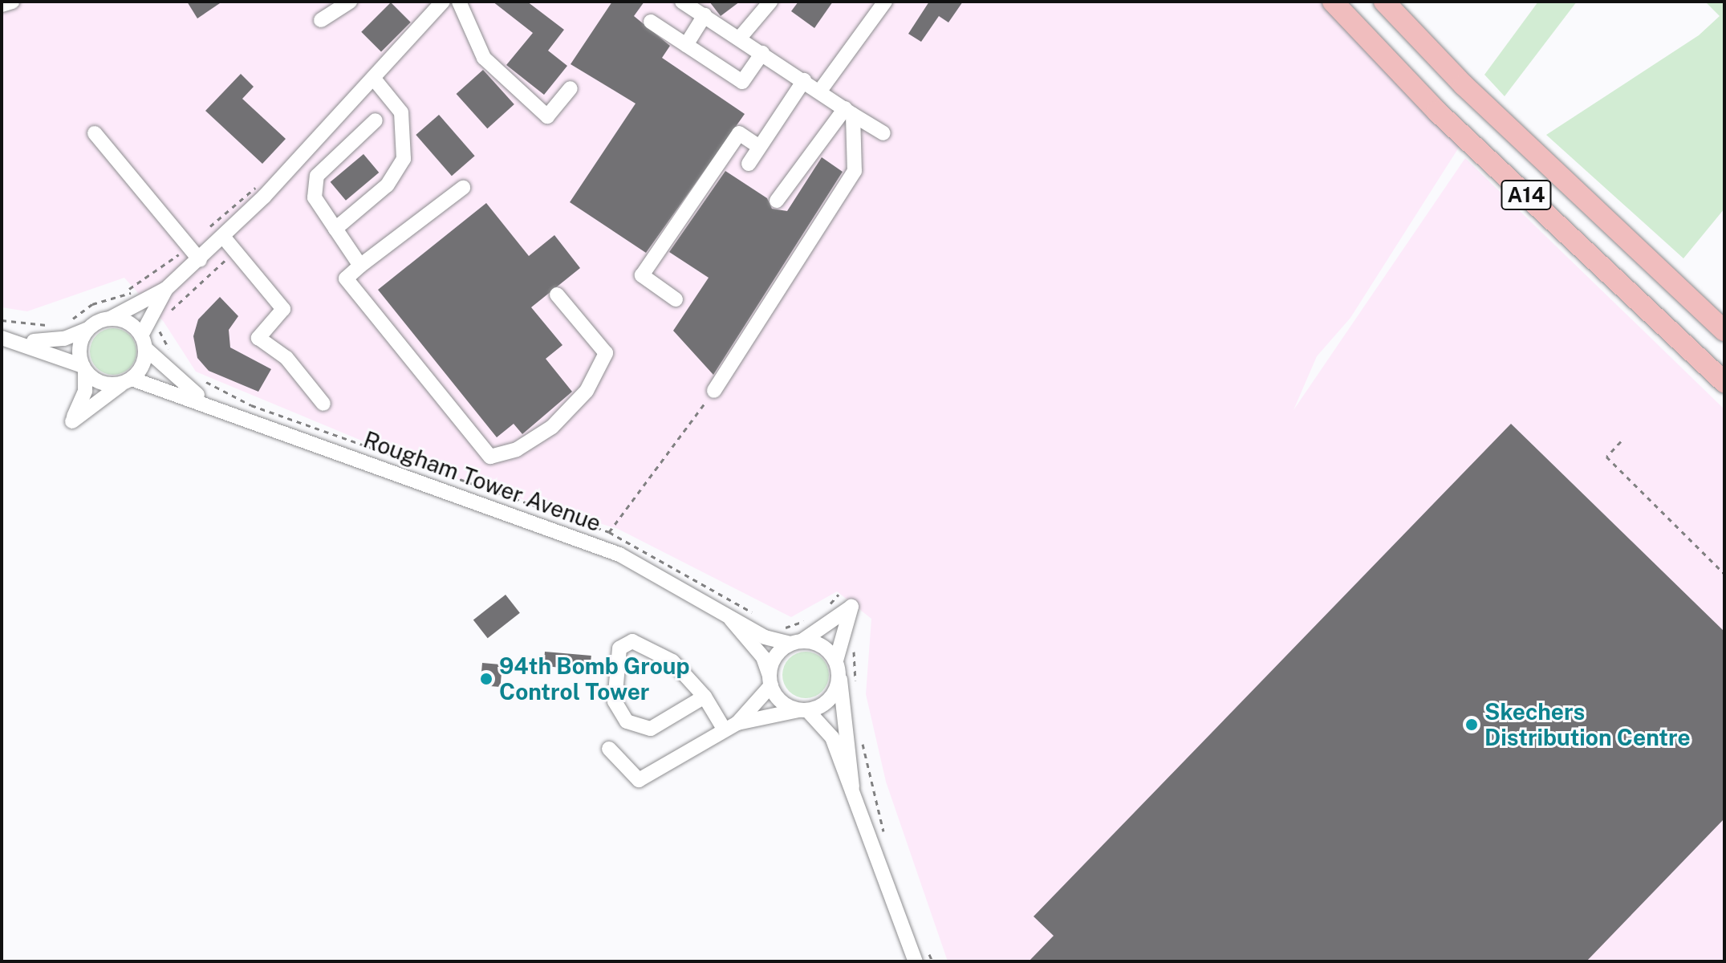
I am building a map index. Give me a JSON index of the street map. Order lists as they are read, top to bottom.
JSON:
{
  "streets": {
    "highway": ["A14"],
    "street": ["Rougham Tower Avenue"]
  },
  "places": ["94th Bomb Group Control Tower", "Skechers Distribution Centre"]
}
